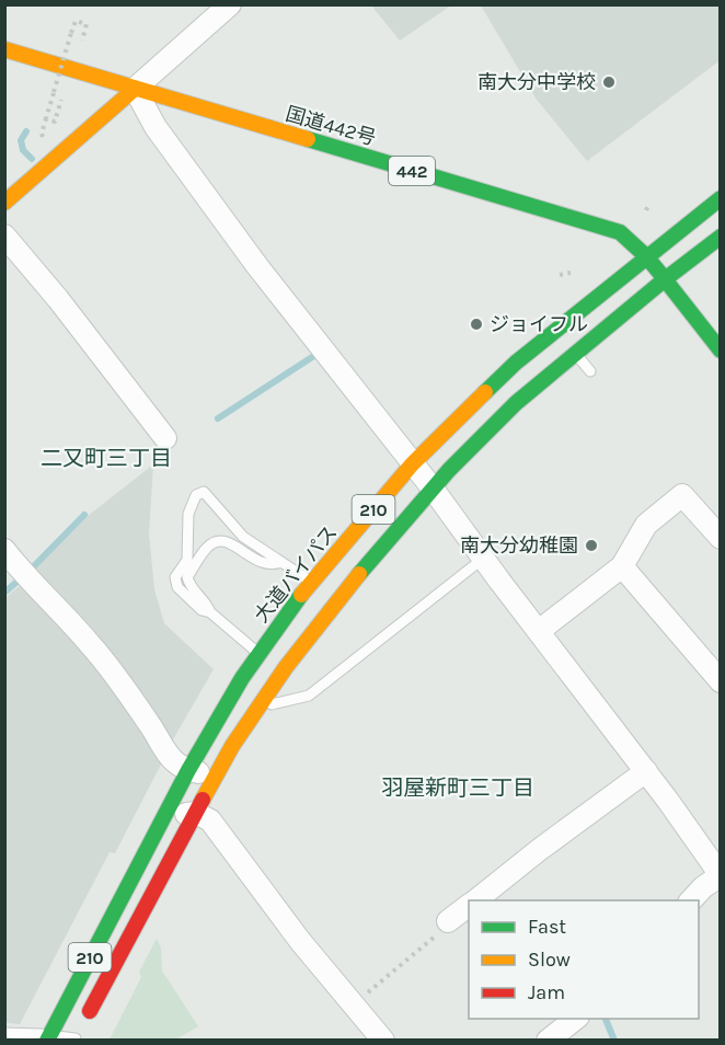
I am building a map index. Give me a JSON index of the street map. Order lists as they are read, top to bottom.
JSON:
{
  "streets": {
    "main road": [
      "国道442号",
      "442",
      "210",
      "大道バイパス"
    ]
  },
  "crossings": [
    ["国道442号", "210"],
    ["国道442号", "大道バイパス"]
  ],
  "districts": ["二又町三丁目", "羽屋新町三丁目"],
  "places": ["南大分中学校", "ジョイフル", "南大分幼稚園"],
  "legend": ["Fast", "Slow", "Jam"]
}
